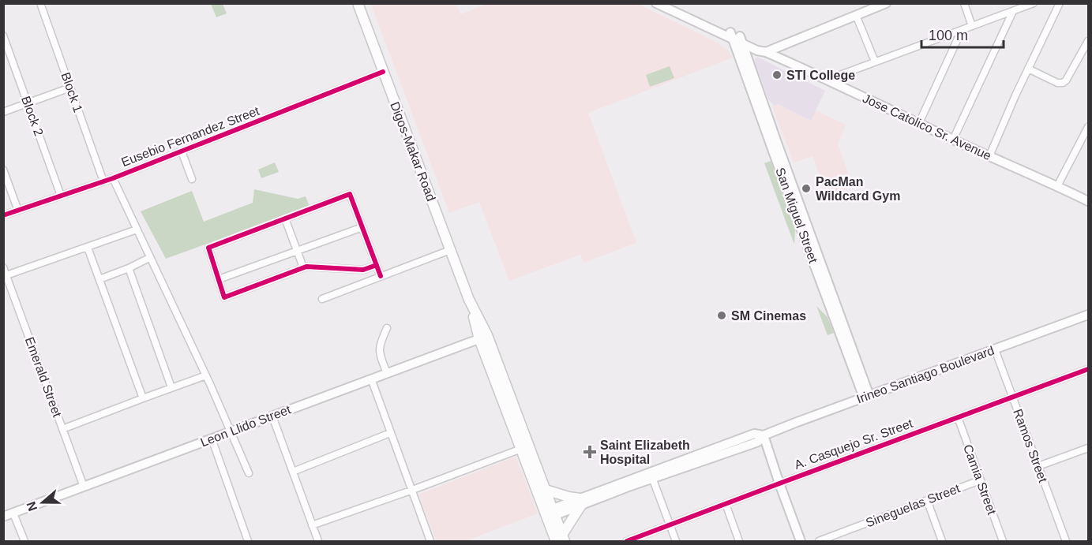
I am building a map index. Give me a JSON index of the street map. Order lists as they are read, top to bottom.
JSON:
{
  "streets": {
    "main road": [
      "Jose Catolico Sr. Avenue",
      "Digos-Makar Road",
      "San Miguel Street",
      "Irineo Santiago Boulevard",
      "Leon Llido Street"
    ],
    "street": [
      "Block 1",
      "Block 2",
      "Eusebio Fernandez Street",
      "Emerald Street",
      "A. Casquejo Sr. Street",
      "Ramos Street",
      "Camia Street",
      "Sineguelas Street"
    ]
  },
  "crossings": [
    ["Block 1", "Eusebio Fernandez Street"],
    ["Block 2", "Eusebio Fernandez Street"],
    ["Jose Catolico Sr. Avenue", "San Miguel Street"],
    ["Eusebio Fernandez Street", "Digos-Makar Road"],
    ["Digos-Makar Road", "Irineo Santiago Boulevard"],
    ["Digos-Makar Road", "Leon Llido Street"],
    ["San Miguel Street", "Irineo Santiago Boulevard"],
    ["Irineo Santiago Boulevard", "Ramos Street"],
    ["Emerald Street", "Leon Llido Street"],
    ["A. Casquejo Sr. Street", "Ramos Street"],
    ["A. Casquejo Sr. Street", "Camia Street"],
    ["Camia Street", "Sineguelas Street"]
  ],
  "places": {
    "other": ["STI College", "PacMan Wildcard Gym", "SM Cinemas"],
    "health": ["Saint Elizabeth Hospital"]
  },
  "scale_bar": "100 m",
  "north": "left"
}
